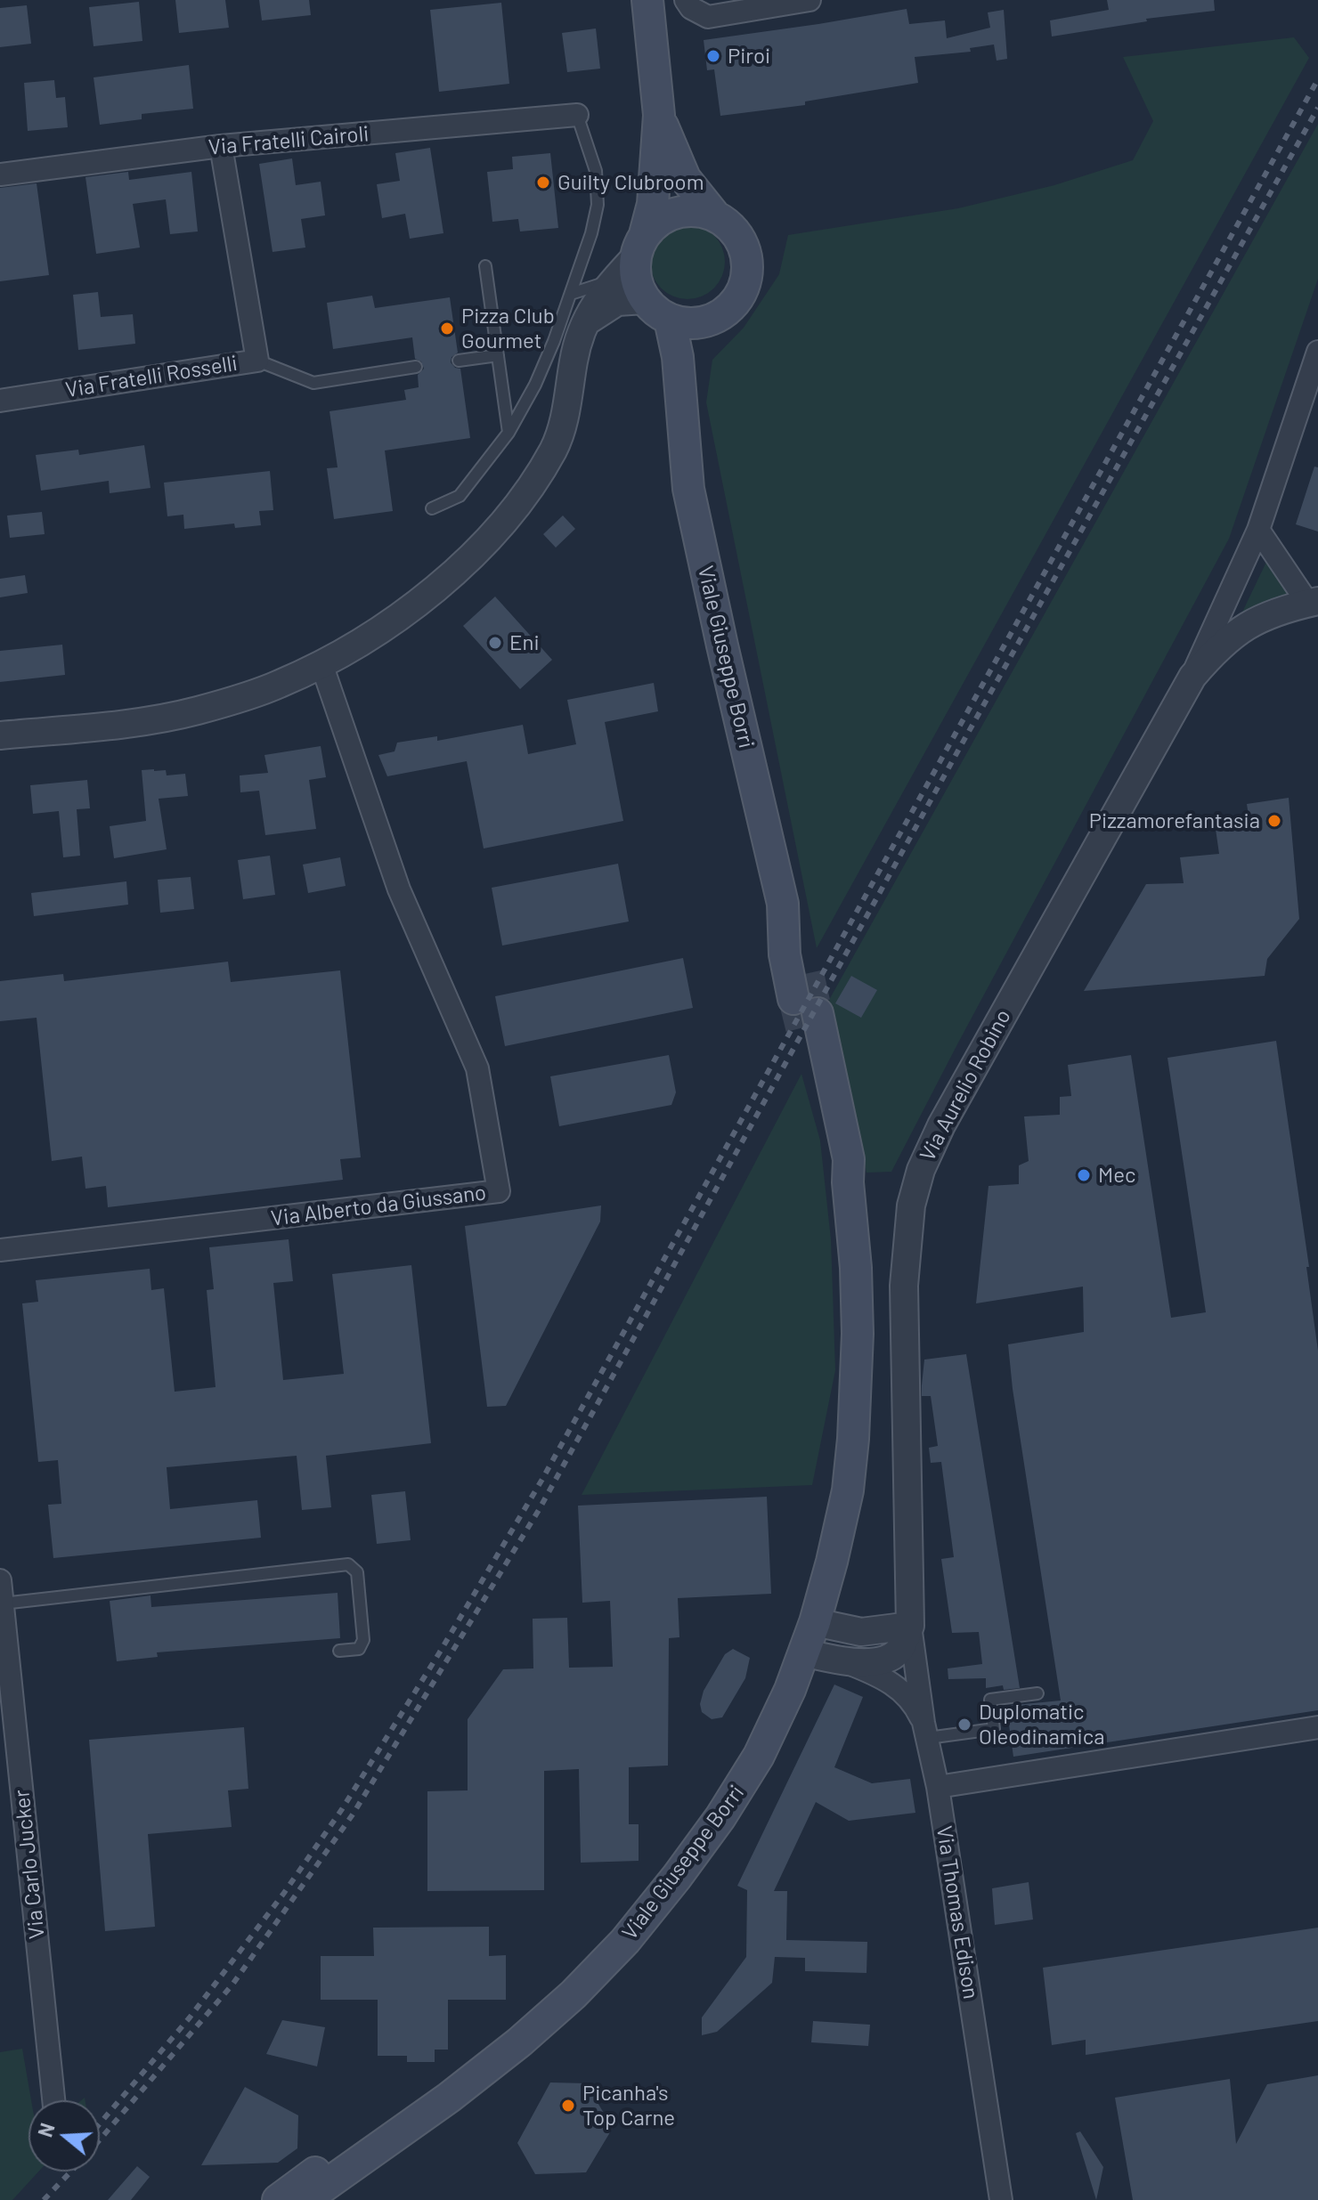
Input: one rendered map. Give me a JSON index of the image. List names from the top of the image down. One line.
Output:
{"streets":{"main road":["Viale Giuseppe Borri"],"street":["Via Fratelli Cairoli","Via Fratelli Rosselli","Via Aurelio Robino","Via Alberto da Giussano","Via Carlo Jucker","Via Thomas Edison"]},"crossings":[["Via Fratelli Cairoli","Via Fratelli Rosselli"],["Via Aurelio Robino","Via Thomas Edison"]],"places":["Piroi","Guilty Clubroom","Pizza Club Gourmet","Eni","Pizzamorefantasia","Mec","Duplomatic Oleodinamica","Picanha's Top Carne"],"north":"left"}
